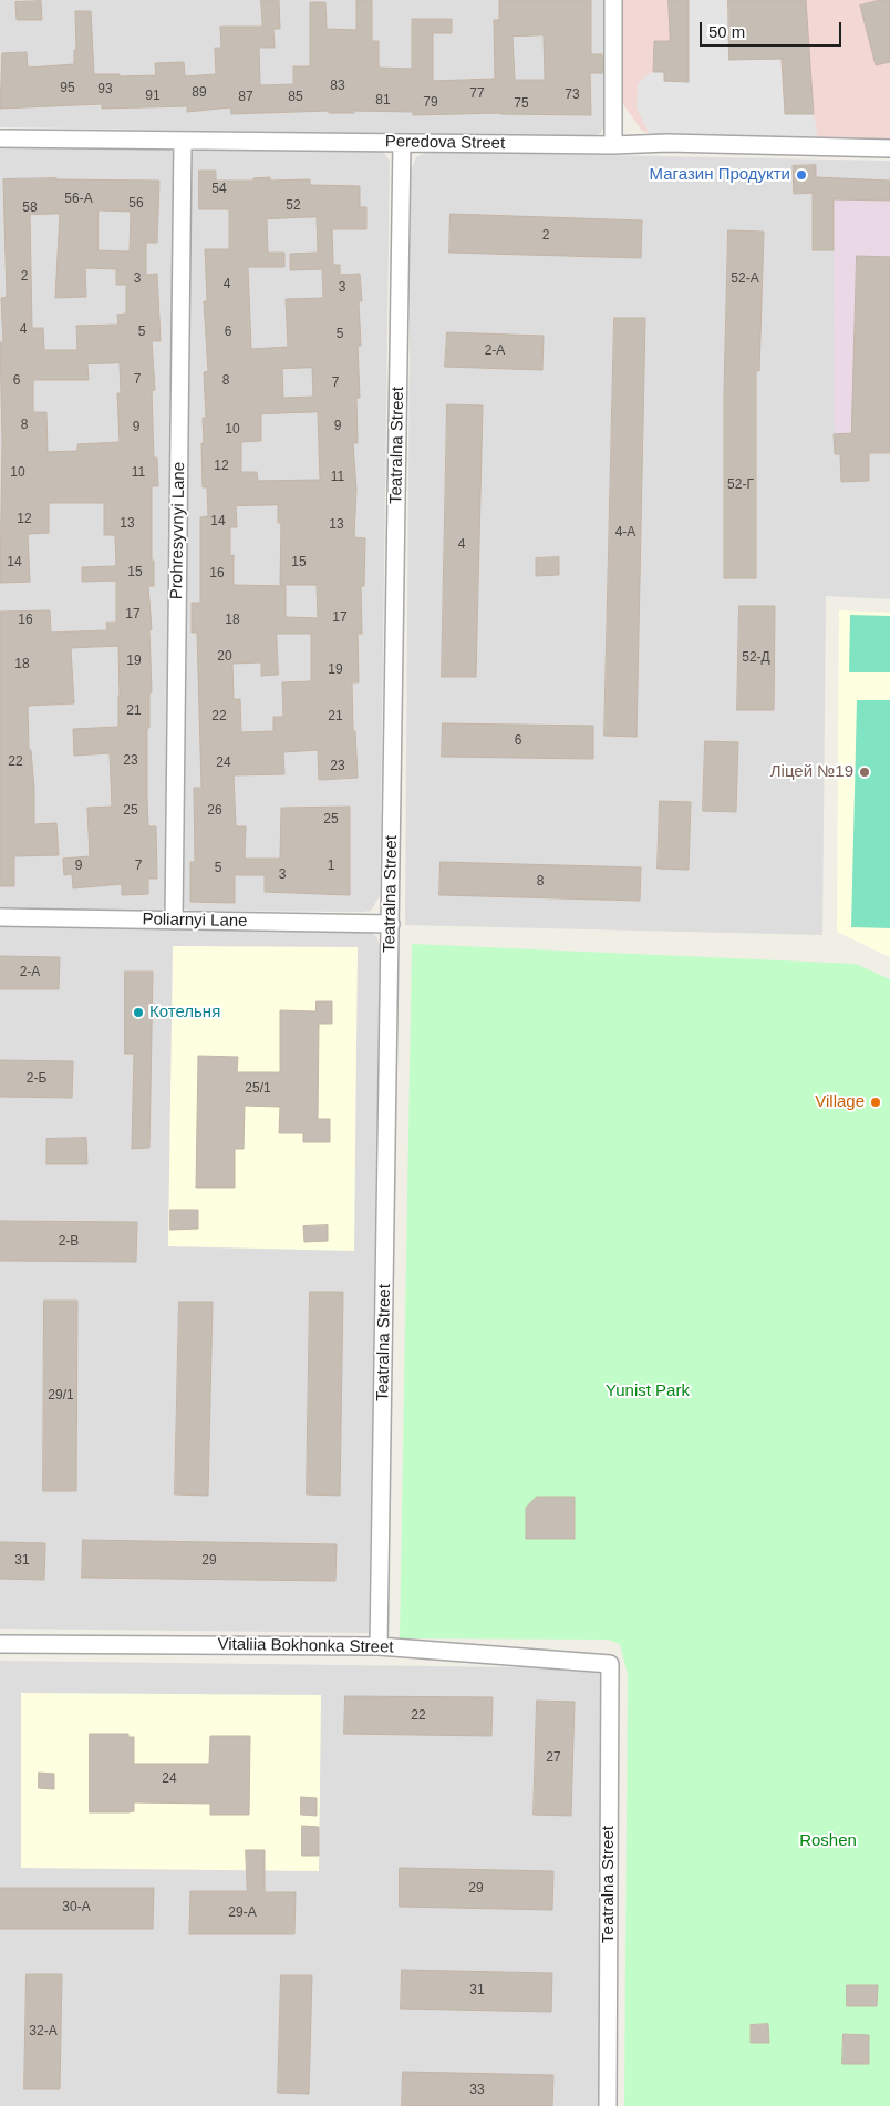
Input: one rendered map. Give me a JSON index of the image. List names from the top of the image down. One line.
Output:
{"streets":{"street":["Peredova Street","Teatralna Street","Prohresyvnyi Lane","Poliarnyi Lane","Vitaliia Bokhonka Street"]},"crossings":[["Peredova Street","Teatralna Street"],["Peredova Street","Prohresyvnyi Lane"],["Teatralna Street","Poliarnyi Lane"],["Teatralna Street","Vitaliia Bokhonka Street"],["Prohresyvnyi Lane","Poliarnyi Lane"]],"parks":["Yunist Park","Roshen"],"places":["Магазин Продукти","Ліцей №19","Котельня","Village"],"house_numbers":["83","95","93","89","77","73","91","87","85","81","79","75","54","56-А","56","52","58","2","2","3","52-А","4","3","4","5","6","5","2-А","7","6","8","7","8","9","9","10","12","10","11","11","52-Г","12","14","13","13","4-А","4","14","15","15","16","17","17","16","18","20","52-Д","19","18","19","21","22","21","6","23","22","24","23","25","26","25","9","7","1","5","3","8","2-А","2-Б","25/1","2-В","29/1","31","29","22","27","24","29","30-А","29-А","31","32-А","33"],"scale_bar":"50 m"}
